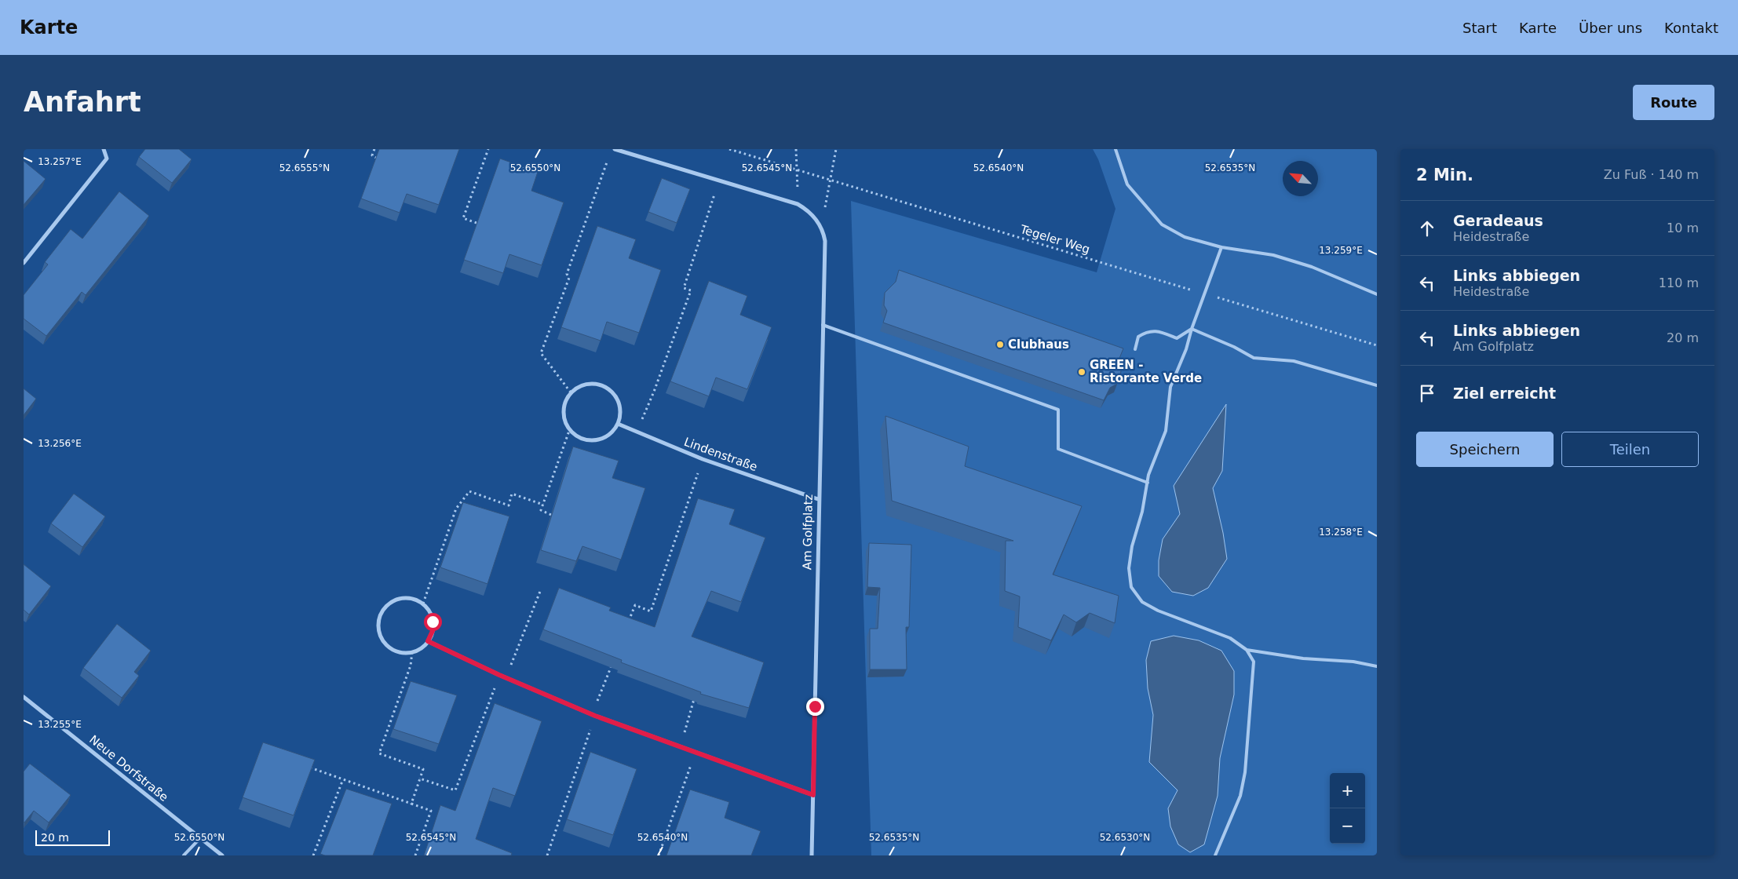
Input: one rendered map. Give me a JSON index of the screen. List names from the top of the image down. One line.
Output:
{"streets":{"street":["Lindenstraße","Am Golfplatz","Neue Dorfstraße"],"path":["Tegeler Weg"]},"crossings":[["Lindenstraße","Am Golfplatz"]],"places":["Clubhaus","GREEN - Ristorante Verde"],"scale_bar":"20 m","north":"top left","page":{"header":"Karte","nav":["Start","Karte","Über uns","Kontakt"],"buttons":["Route",["Speichern","Teilen"]],"title":"Anfahrt","heading":["2 Min.","Zu Fuß · 140 m"],"list":[["Geradeaus","Heidestraße","10 m"],["Links abbiegen","Heidestraße","110 m"],["Links abbiegen","Am Golfplatz","20 m"],"Ziel erreicht"],"map_buttons":["+","−"],"scale":"20 m"},"coordinates":["13.257°E","52.6555°N","52.6550°N","52.6545°N","52.6540°N","52.6535°N","13.259°E","13.256°E","13.258°E","13.255°E","52.6530°N"]}
